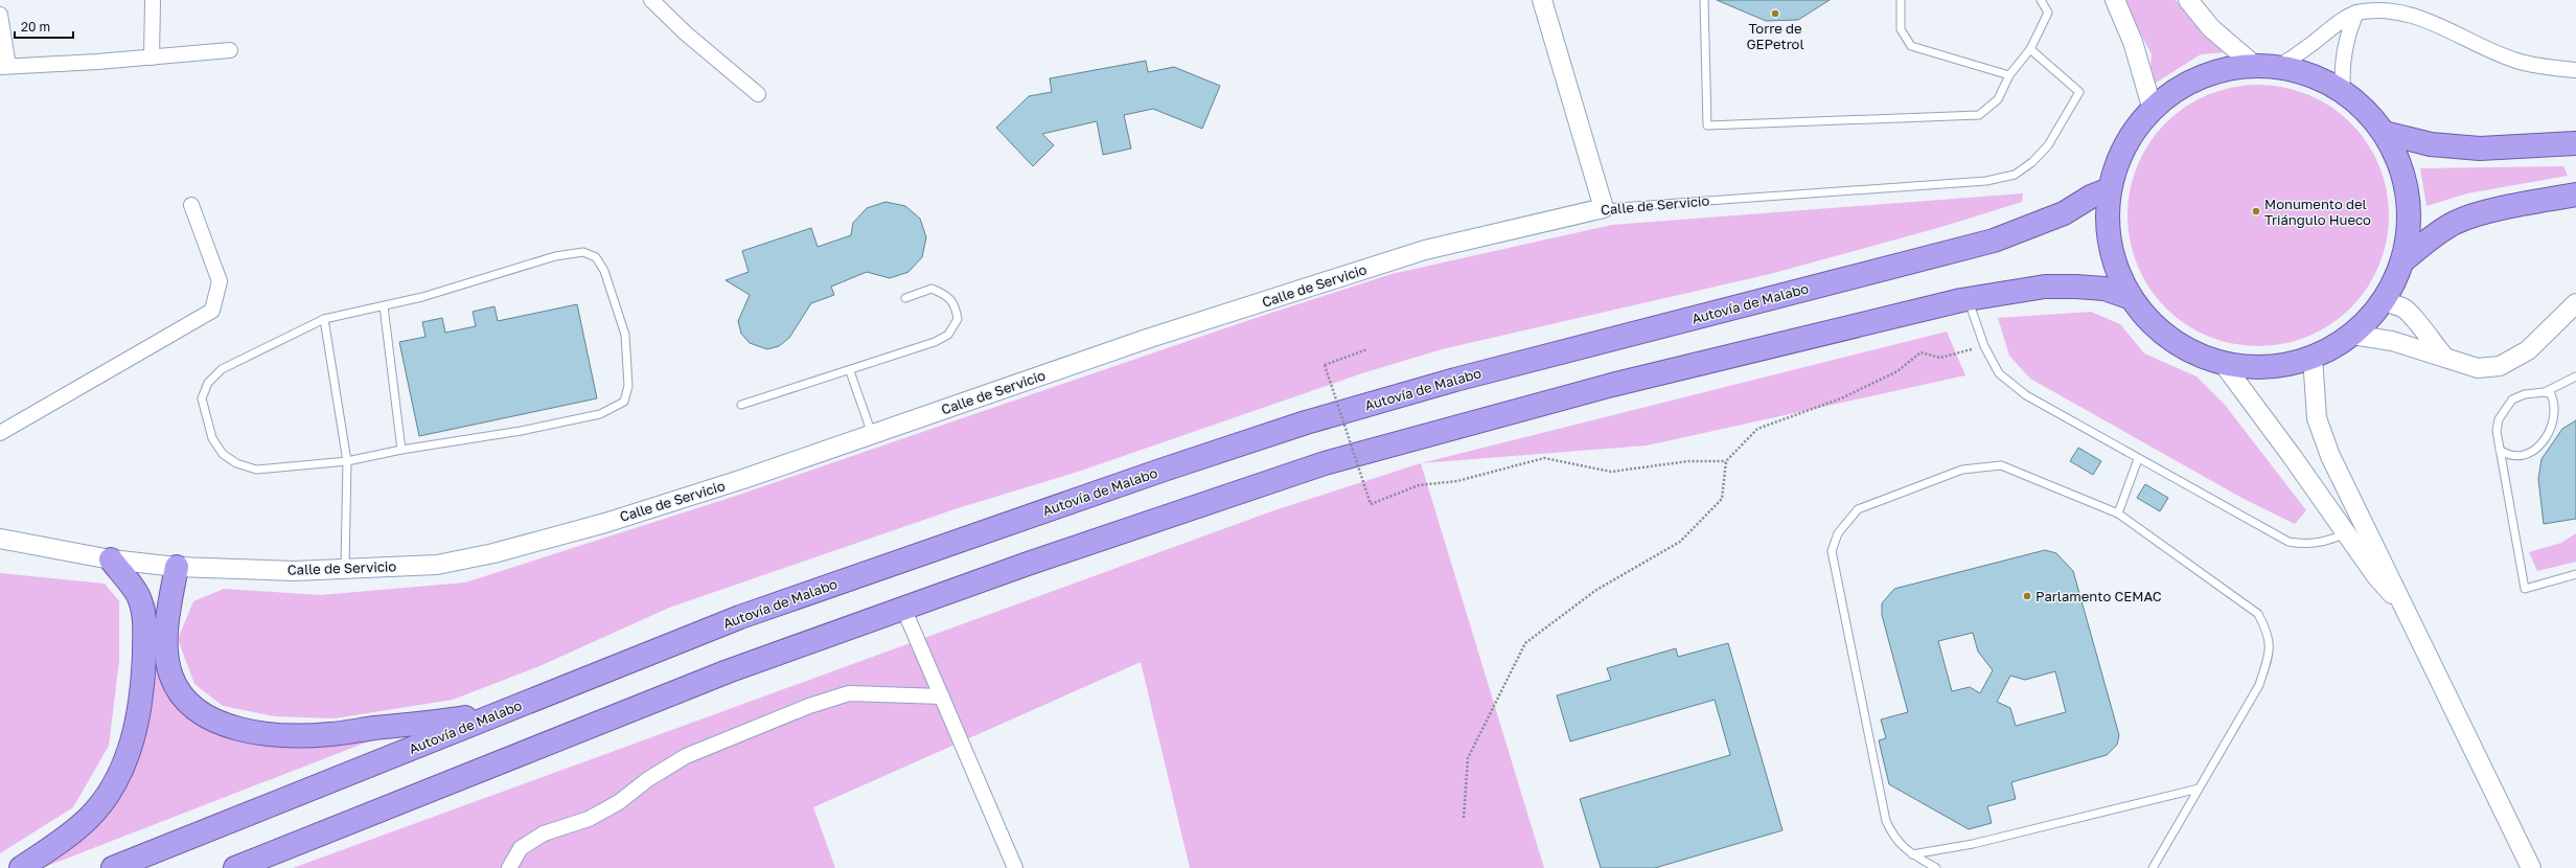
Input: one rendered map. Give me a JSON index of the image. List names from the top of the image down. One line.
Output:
{"streets":{"highway":["Autovía de Malabo"],"street":["Calle de Servicio"]},"places":["Torre de GEPetrol","Monumento del Triángulo Hueco","Parlamento CEMAC"],"scale_bar":"20 m"}
